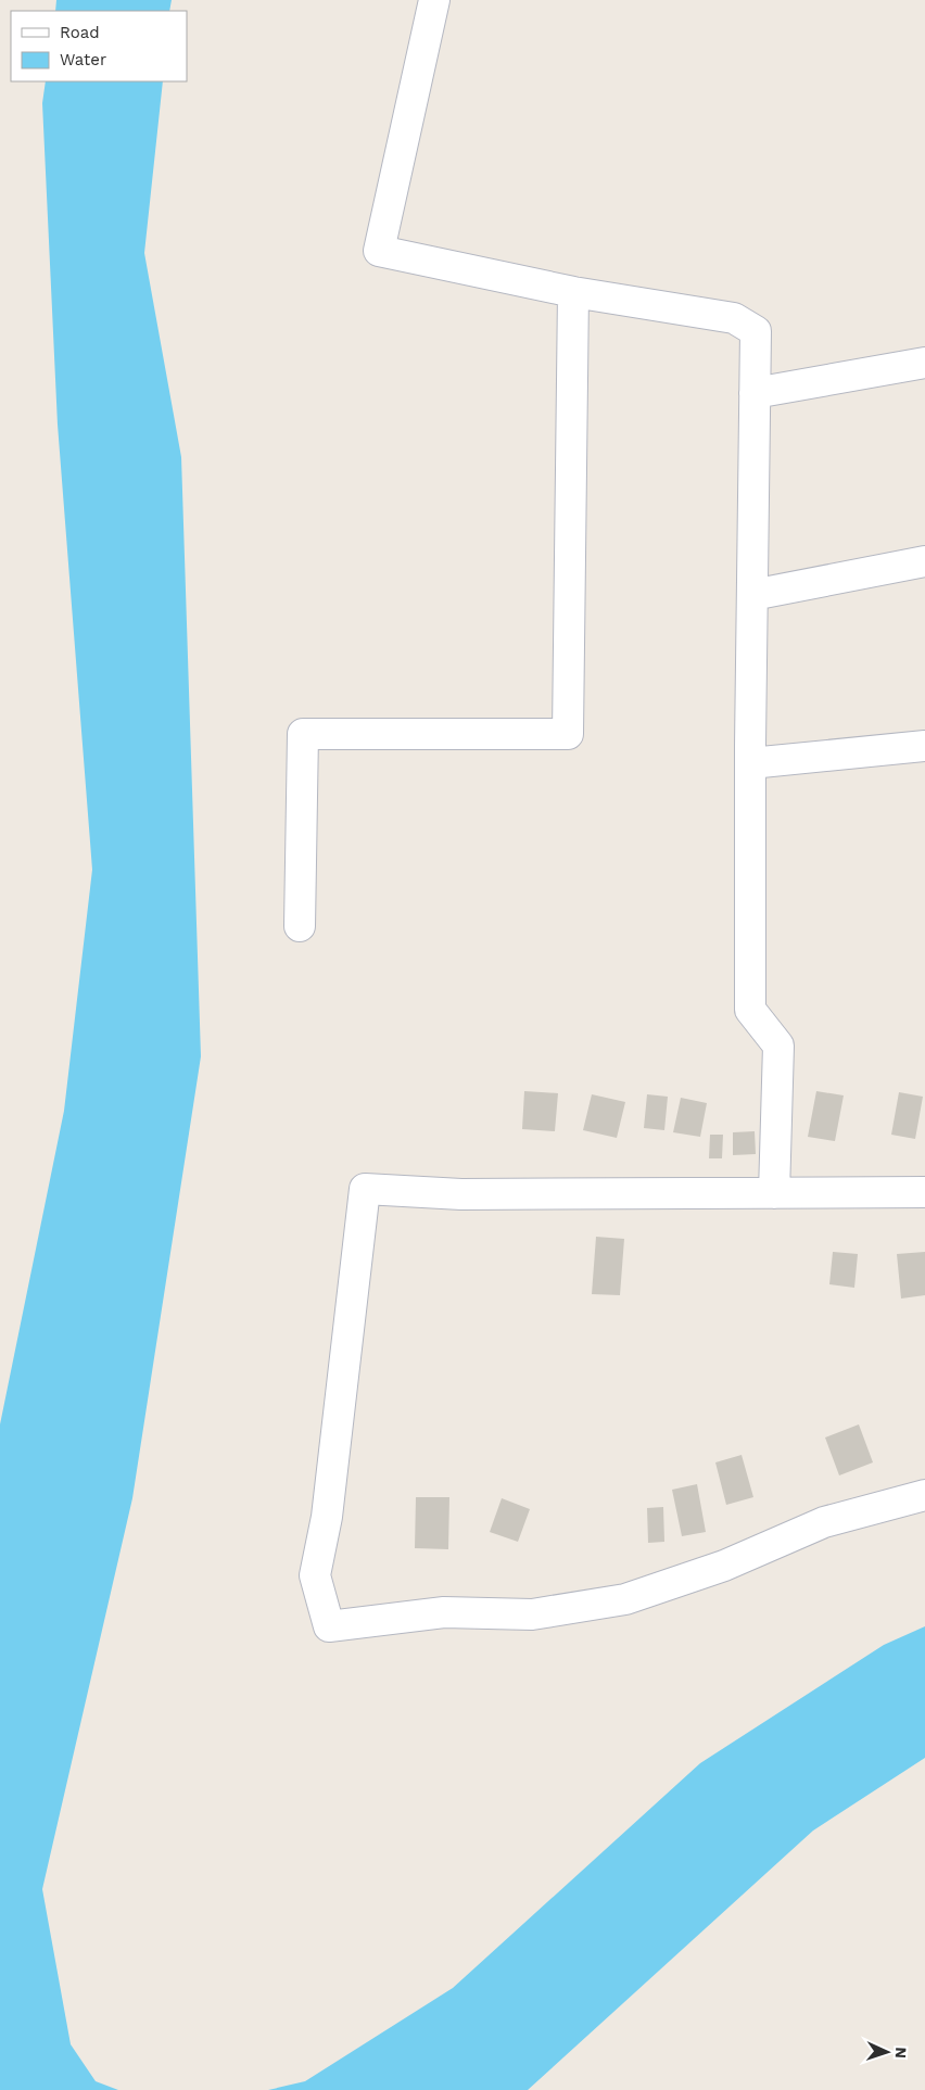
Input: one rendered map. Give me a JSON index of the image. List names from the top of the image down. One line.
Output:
{"legend":["Road","Water"],"north":"right"}
